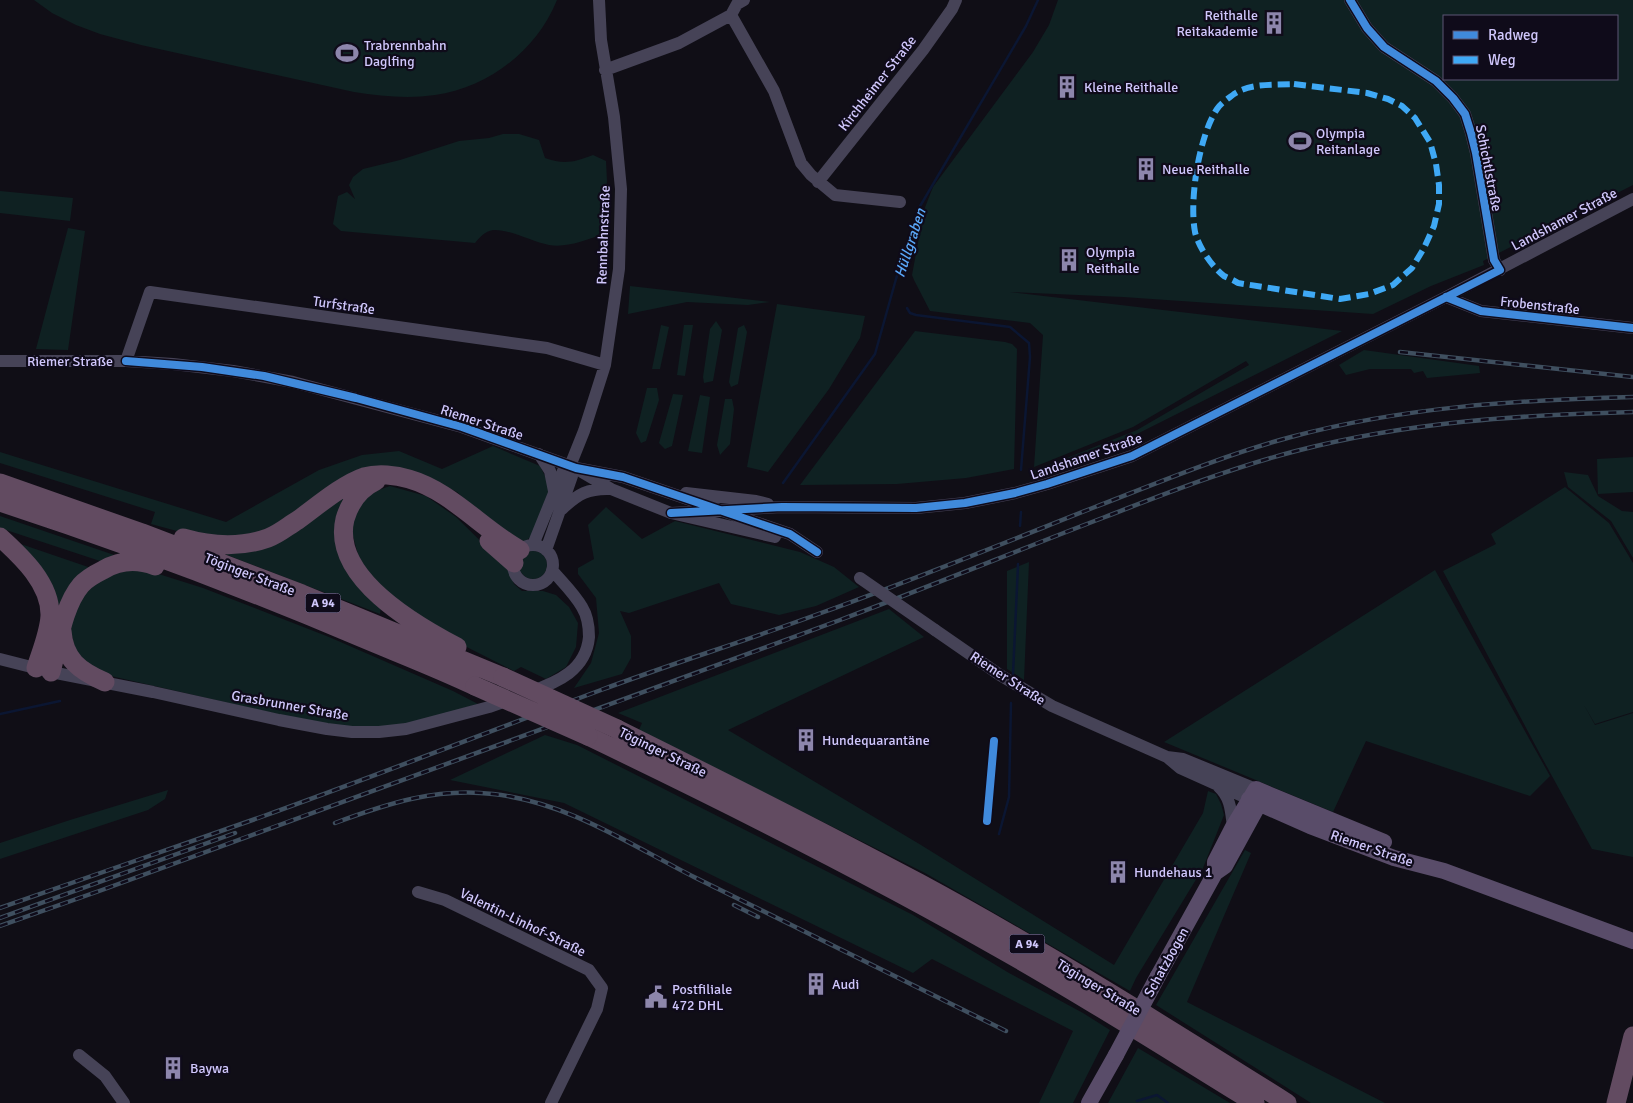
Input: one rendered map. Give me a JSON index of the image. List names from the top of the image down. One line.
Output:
{"streets":{"highway":["Töginger Straße","A 94"],"main road":["Riemer Straße","Schatzbogen"],"street":["Kirchheimer Straße","Schichtlstraße","Landshamer Straße","Rennbahnstraße","Turfstraße","Frobenstraße","Grasbrunner Straße","Valentin-Linhof-Straße"]},"crossings":[["Schichtlstraße","Landshamer Straße"],["Landshamer Straße","Frobenstraße"],["Landshamer Straße","Riemer Straße"],["Rennbahnstraße","Turfstraße"],["Rennbahnstraße","Riemer Straße"],["Rennbahnstraße","Grasbrunner Straße"],["Turfstraße","Riemer Straße"],["Riemer Straße","Schatzbogen"]],"water":["Hüllgraben"],"places":{"building":["Reithalle Reitakademie","Kleine Reithalle","Neue Reithalle","Olympia Reithalle","Hundequarantäne","Hundehaus 1","Audi","Baywa"],"sports":["Trabrennbahn Daglfing","Olympia Reitanlage"],"public building":["Postfiliale 472 DHL"]},"legend":["Radweg","Weg"]}
